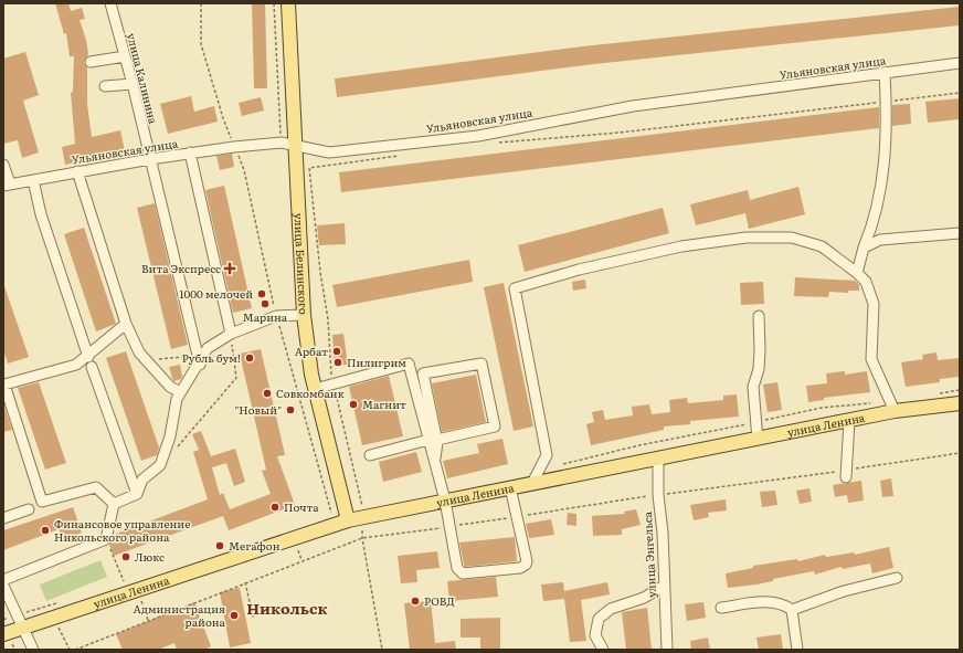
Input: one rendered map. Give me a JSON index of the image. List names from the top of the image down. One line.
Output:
{"streets":{"main road":["улица Белинского","улица Ленина"],"street":["Ульяновская улица","улица Калинина","улица Энгельса"]},"crossings":[["Ульяновская улица","улица Калинина"],["Ульяновская улица","улица Белинского"],["улица Белинского","улица Ленина"],["улица Ленина","улица Энгельса"]],"districts":["Никольск"],"places":{"health":["Вита Экспресс"],"other":["1000 мелочей","Марина","Арбат","Рубль бум!","Пилигрим","Совкомбанк","Магнит","\"Новый\"","Почта","Финансовое управление Никольского района","Мегафон","Люкс","РОВД","Администрация района"]}}
